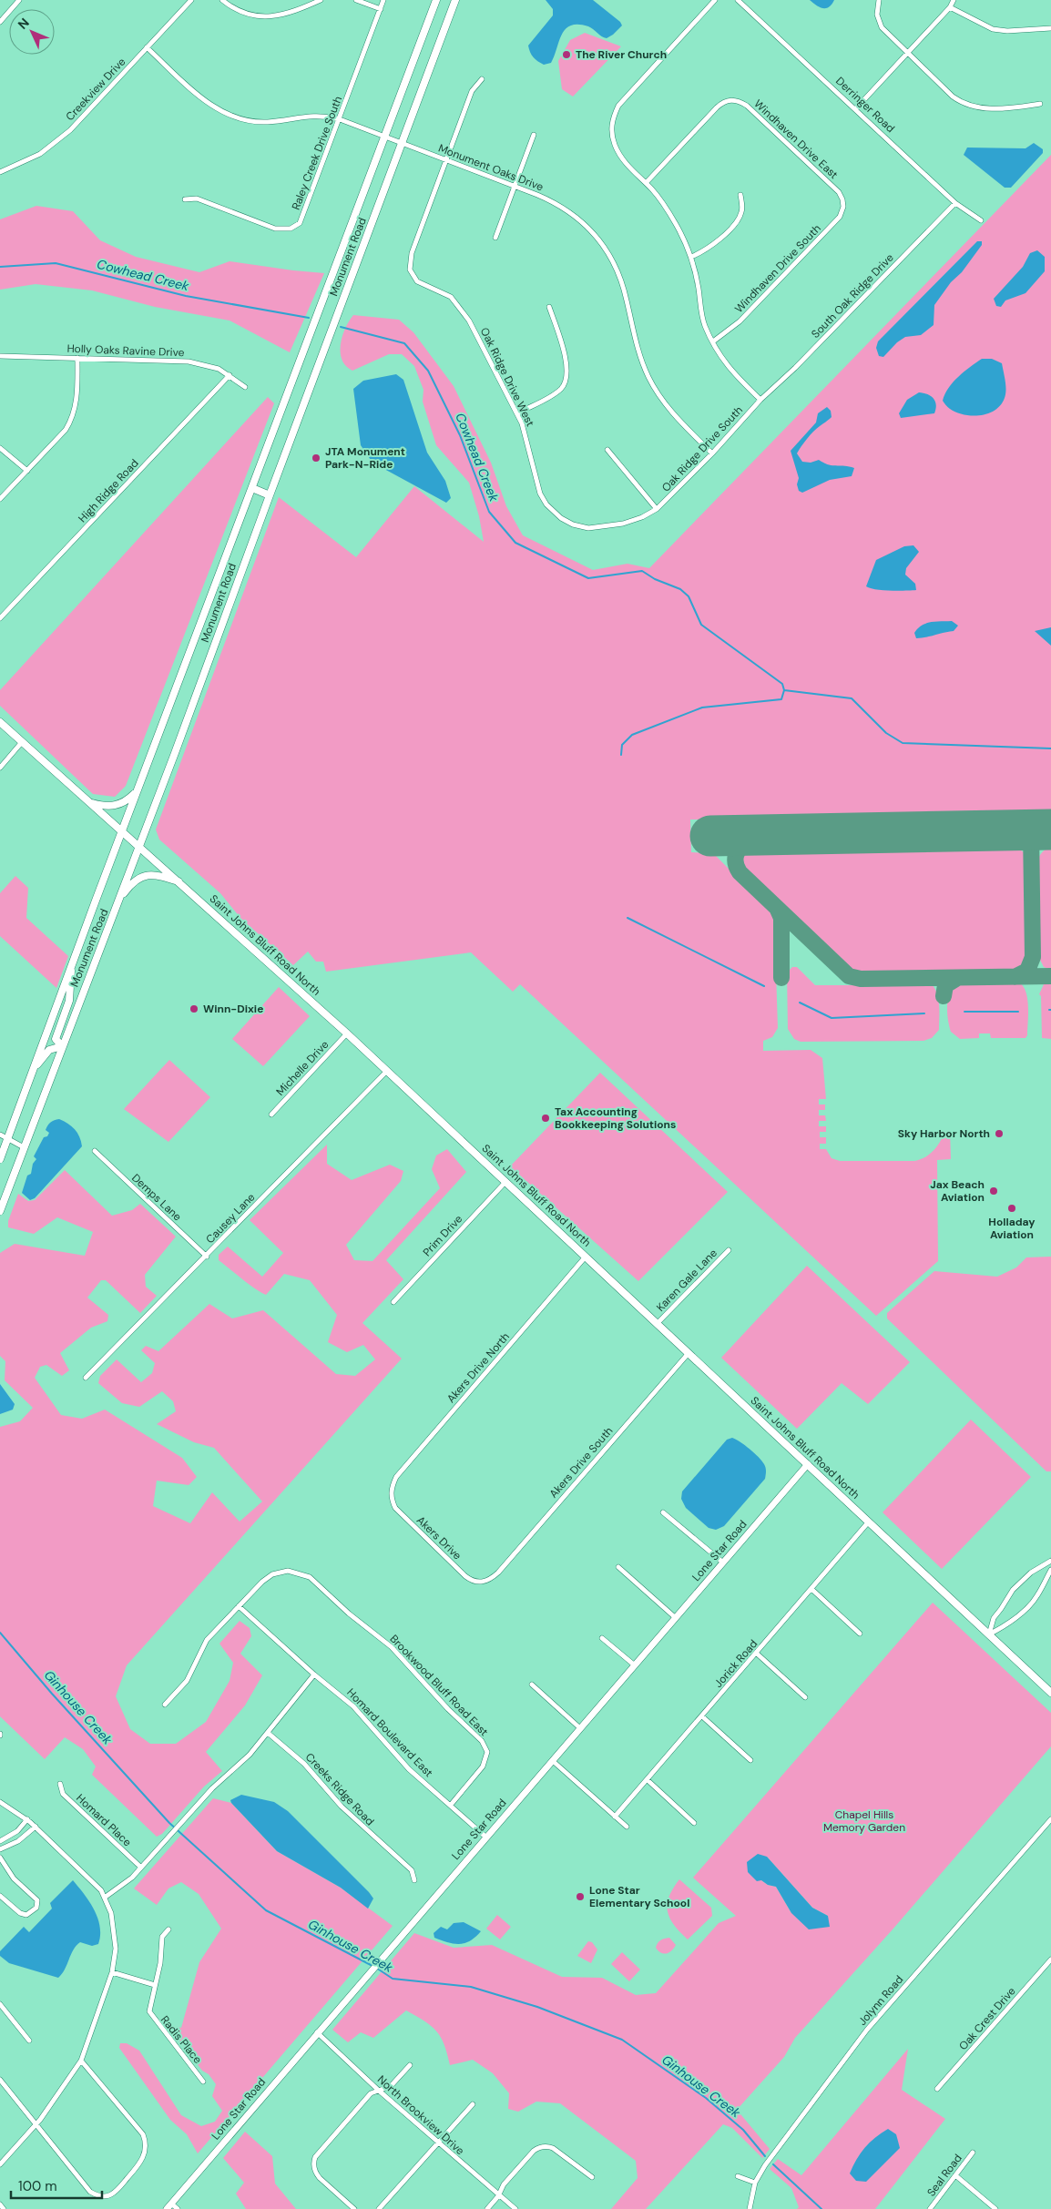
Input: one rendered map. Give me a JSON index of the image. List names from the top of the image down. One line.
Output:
{"streets":{"main road":["Monument Road","Saint Johns Bluff Road North"],"street":["Creekview Drive","Derringer Road","Windhaven Drive East","Raley Creek Drive South","Monument Oaks Drive","Windhaven Drive South","South Oak Ridge Drive","Holly Oaks Ravine Drive","Oak Ridge Drive West","Oak Ridge Drive South","High Ridge Road","Michelle Drive","Demps Lane","Causey Lane","Prim Drive","Karen Gale Lane","Akers Drive North","Akers Drive South","Akers Drive","Lone Star Road","Jorick Road","Brookwood Bluff Road East","Homard Boulevard East","Creeks Ridge Road","Homard Place","Jolynn Road","Oak Crest Drive","Radis Place","North Brookview Drive","Seal Road"]},"crossings":[["Creekview Drive","Monument Oaks Drive"],["Derringer Road","South Oak Ridge Drive"],["Windhaven Drive East","Windhaven Drive South"],["Raley Creek Drive South","Monument Oaks Drive"],["Monument Oaks Drive","Monument Road"],["Monument Oaks Drive","Oak Ridge Drive West"],["Monument Oaks Drive","Oak Ridge Drive South"],["Monument Road","Saint Johns Bluff Road North"],["South Oak Ridge Drive","Oak Ridge Drive South"],["Holly Oaks Ravine Drive","High Ridge Road"],["Oak Ridge Drive West","Oak Ridge Drive South"],["Saint Johns Bluff Road North","Michelle Drive"],["Saint Johns Bluff Road North","Causey Lane"],["Saint Johns Bluff Road North","Prim Drive"],["Saint Johns Bluff Road North","Karen Gale Lane"],["Saint Johns Bluff Road North","Akers Drive North"],["Saint Johns Bluff Road North","Akers Drive South"],["Saint Johns Bluff Road North","Lone Star Road"],["Saint Johns Bluff Road North","Jorick Road"],["Demps Lane","Causey Lane"],["Akers Drive North","Akers Drive"],["Akers Drive South","Akers Drive"],["Lone Star Road","Homard Boulevard East"],["Lone Star Road","North Brookview Drive"],["Brookwood Bluff Road East","Homard Boulevard East"]],"water":["Cowhead Creek","Ginhouse Creek"],"parks":["Chapel Hills Memory Garden"],"places":["The River Church","JTA Monument Park-N-Ride","Winn-Dixie","Tax Accounting Bookkeeping Solutions","Sky Harbor North","Jax Beach Aviation","Holladay Aviation","Lone Star Elementary School"],"scale_bar":"100 m","north":"top left"}
